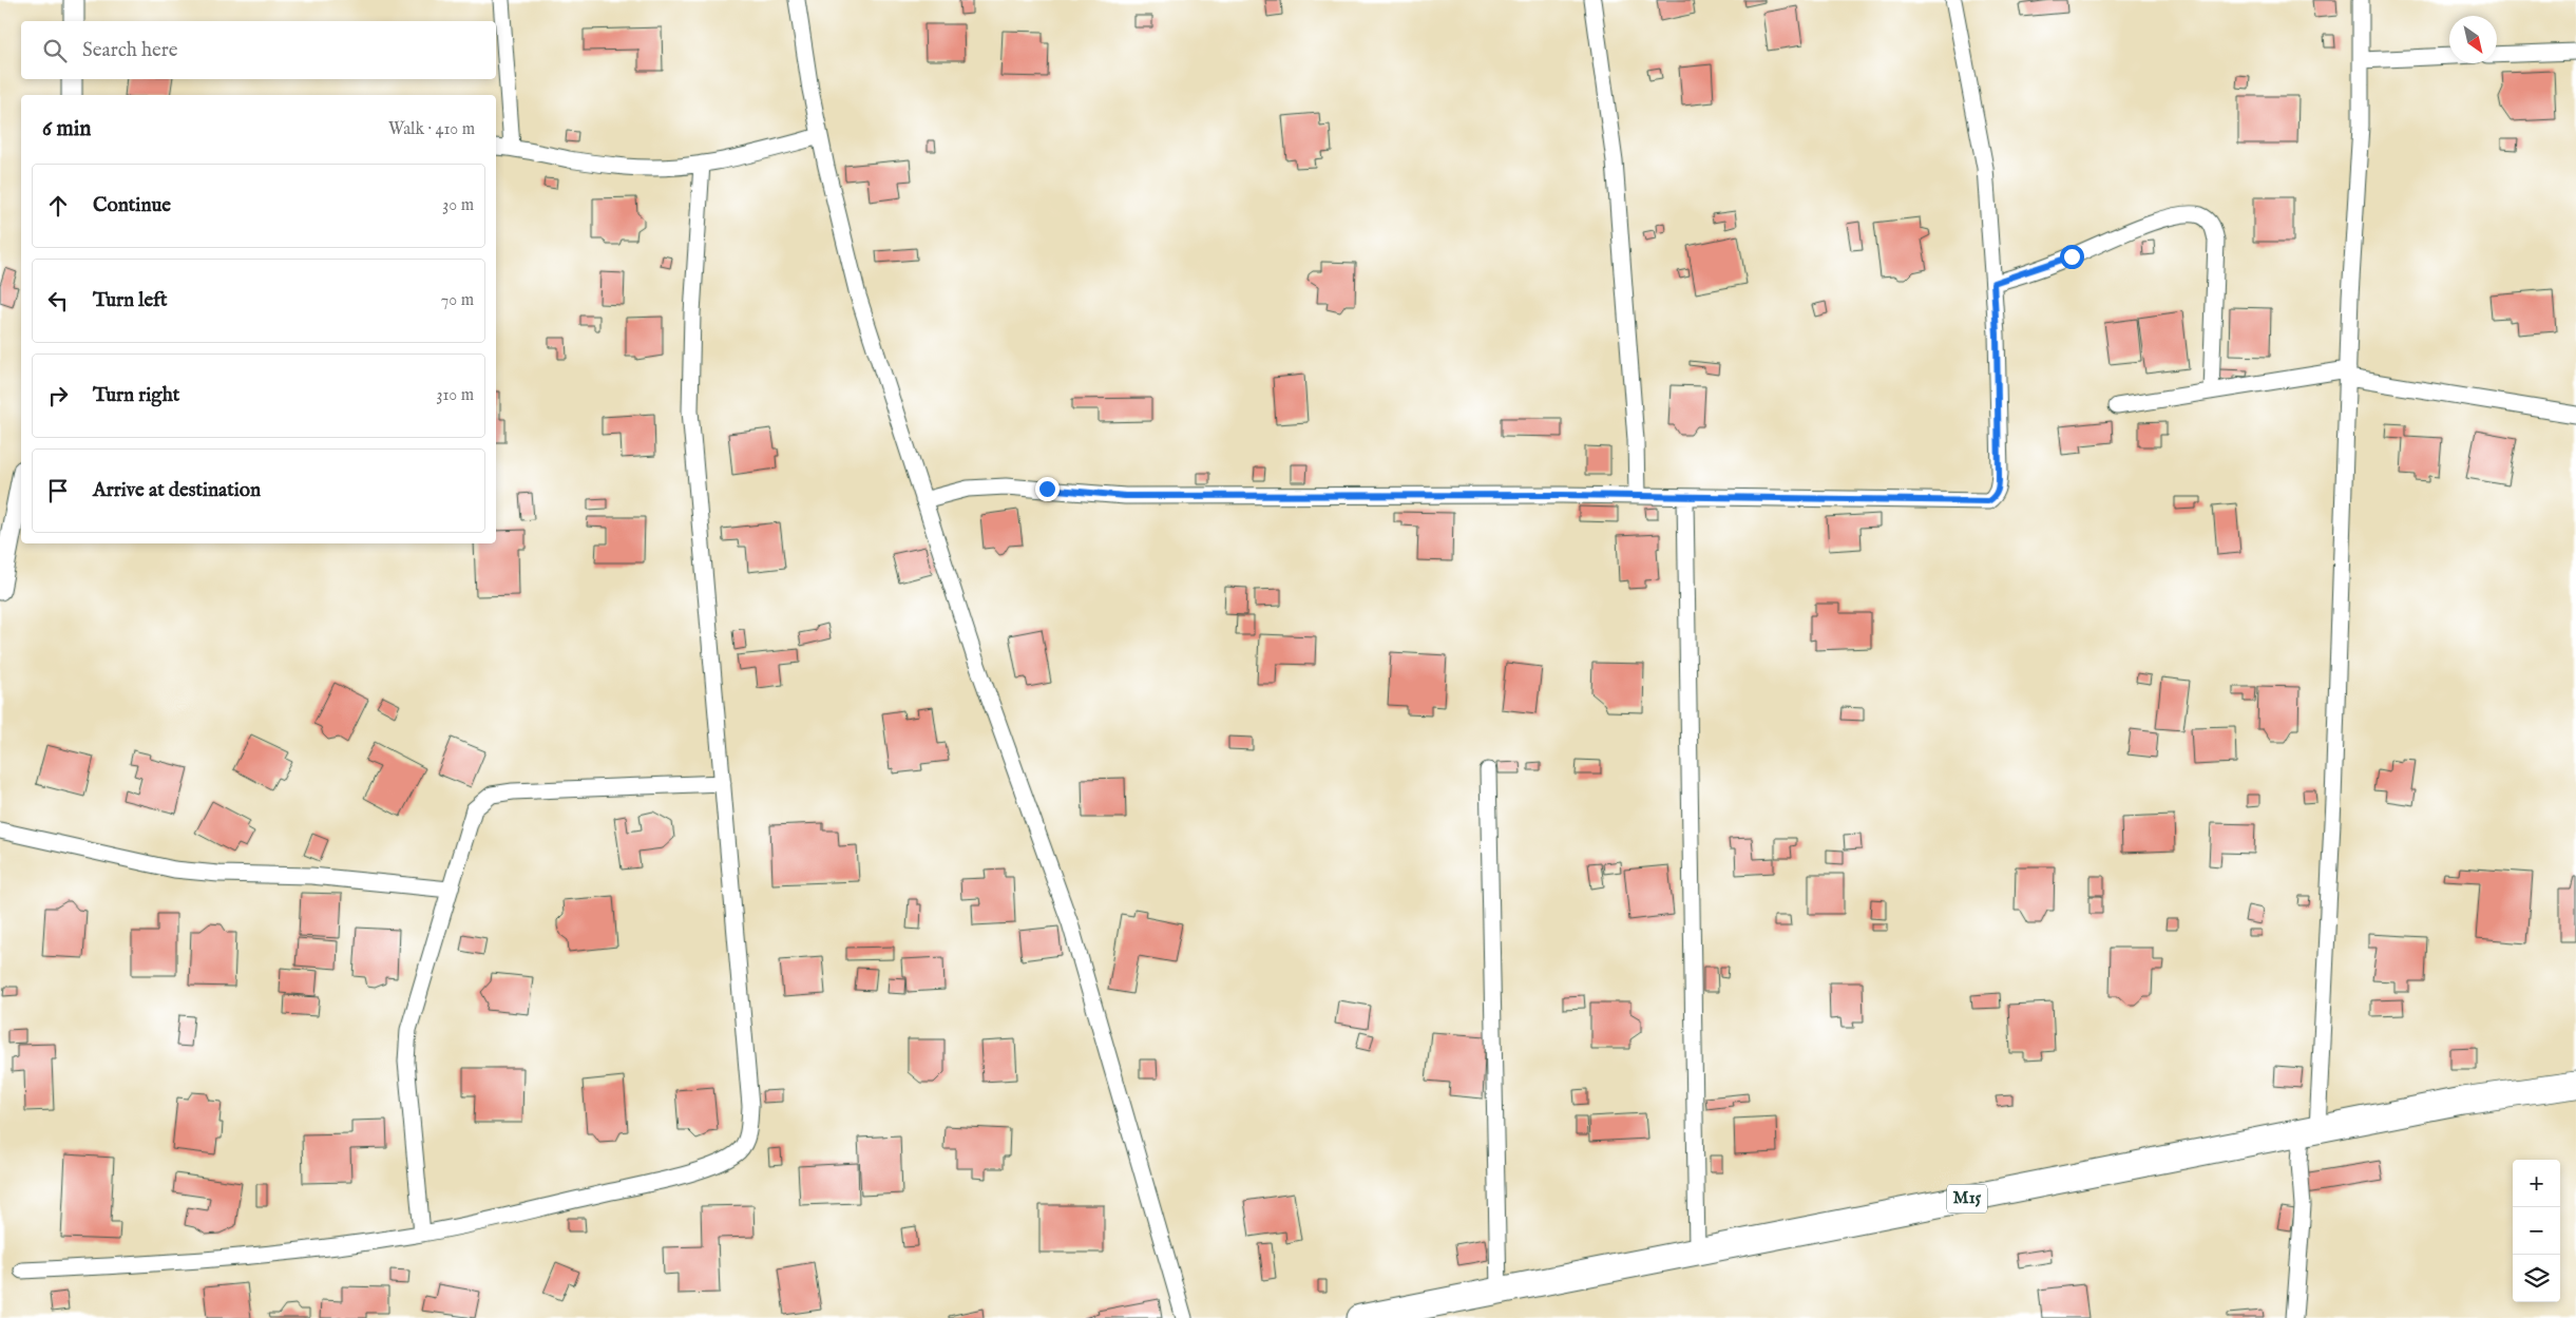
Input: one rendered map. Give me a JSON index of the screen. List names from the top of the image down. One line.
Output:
{"streets":{"highway":["M15"]},"north":"bottom right","page":{"search":"Search here","heading":["6 min","Walk · 410 m"],"list":[["Continue","30 m"],["Turn left","70 m"],["Turn right","310 m"],"Arrive at destination"],"map_buttons":["+","−"]}}
